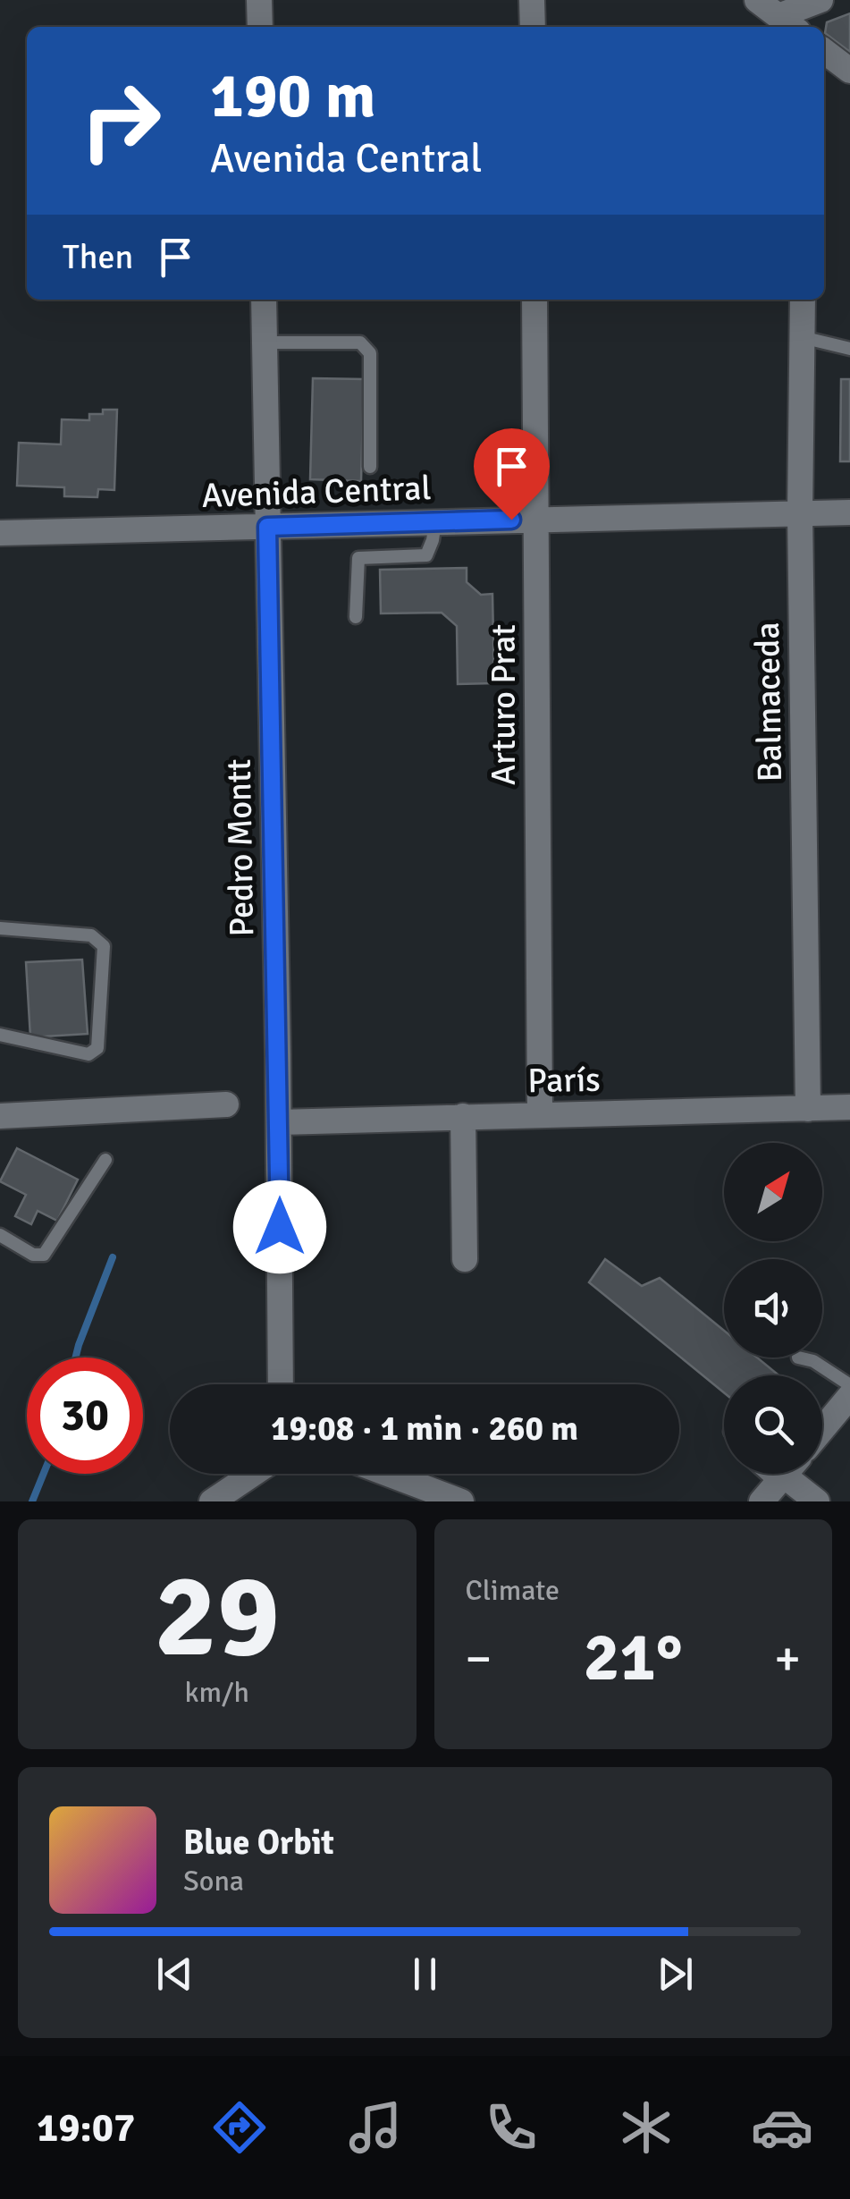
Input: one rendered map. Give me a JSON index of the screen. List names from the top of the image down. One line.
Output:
{"streets":{"street":["Avenida Central","Balmaceda","Arturo Prat","Pedro Montt","París"]},"crossings":[["Avenida Central","Balmaceda"],["Avenida Central","Arturo Prat"],["Avenida Central","Pedro Montt"],["Balmaceda","París"],["Arturo Prat","París"],["Pedro Montt","París"]],"north":"top right","page":{"turn":["190 m","Avenida Central"],"then":"Then","limit":"30","trip":"19:08 · 1 min · 260 m","tile":[["29","km/h"],"Climate"],"heat":["−","21°","+"],"song":["Blue Orbit","Sona"],"tabs":"19:07"}}
